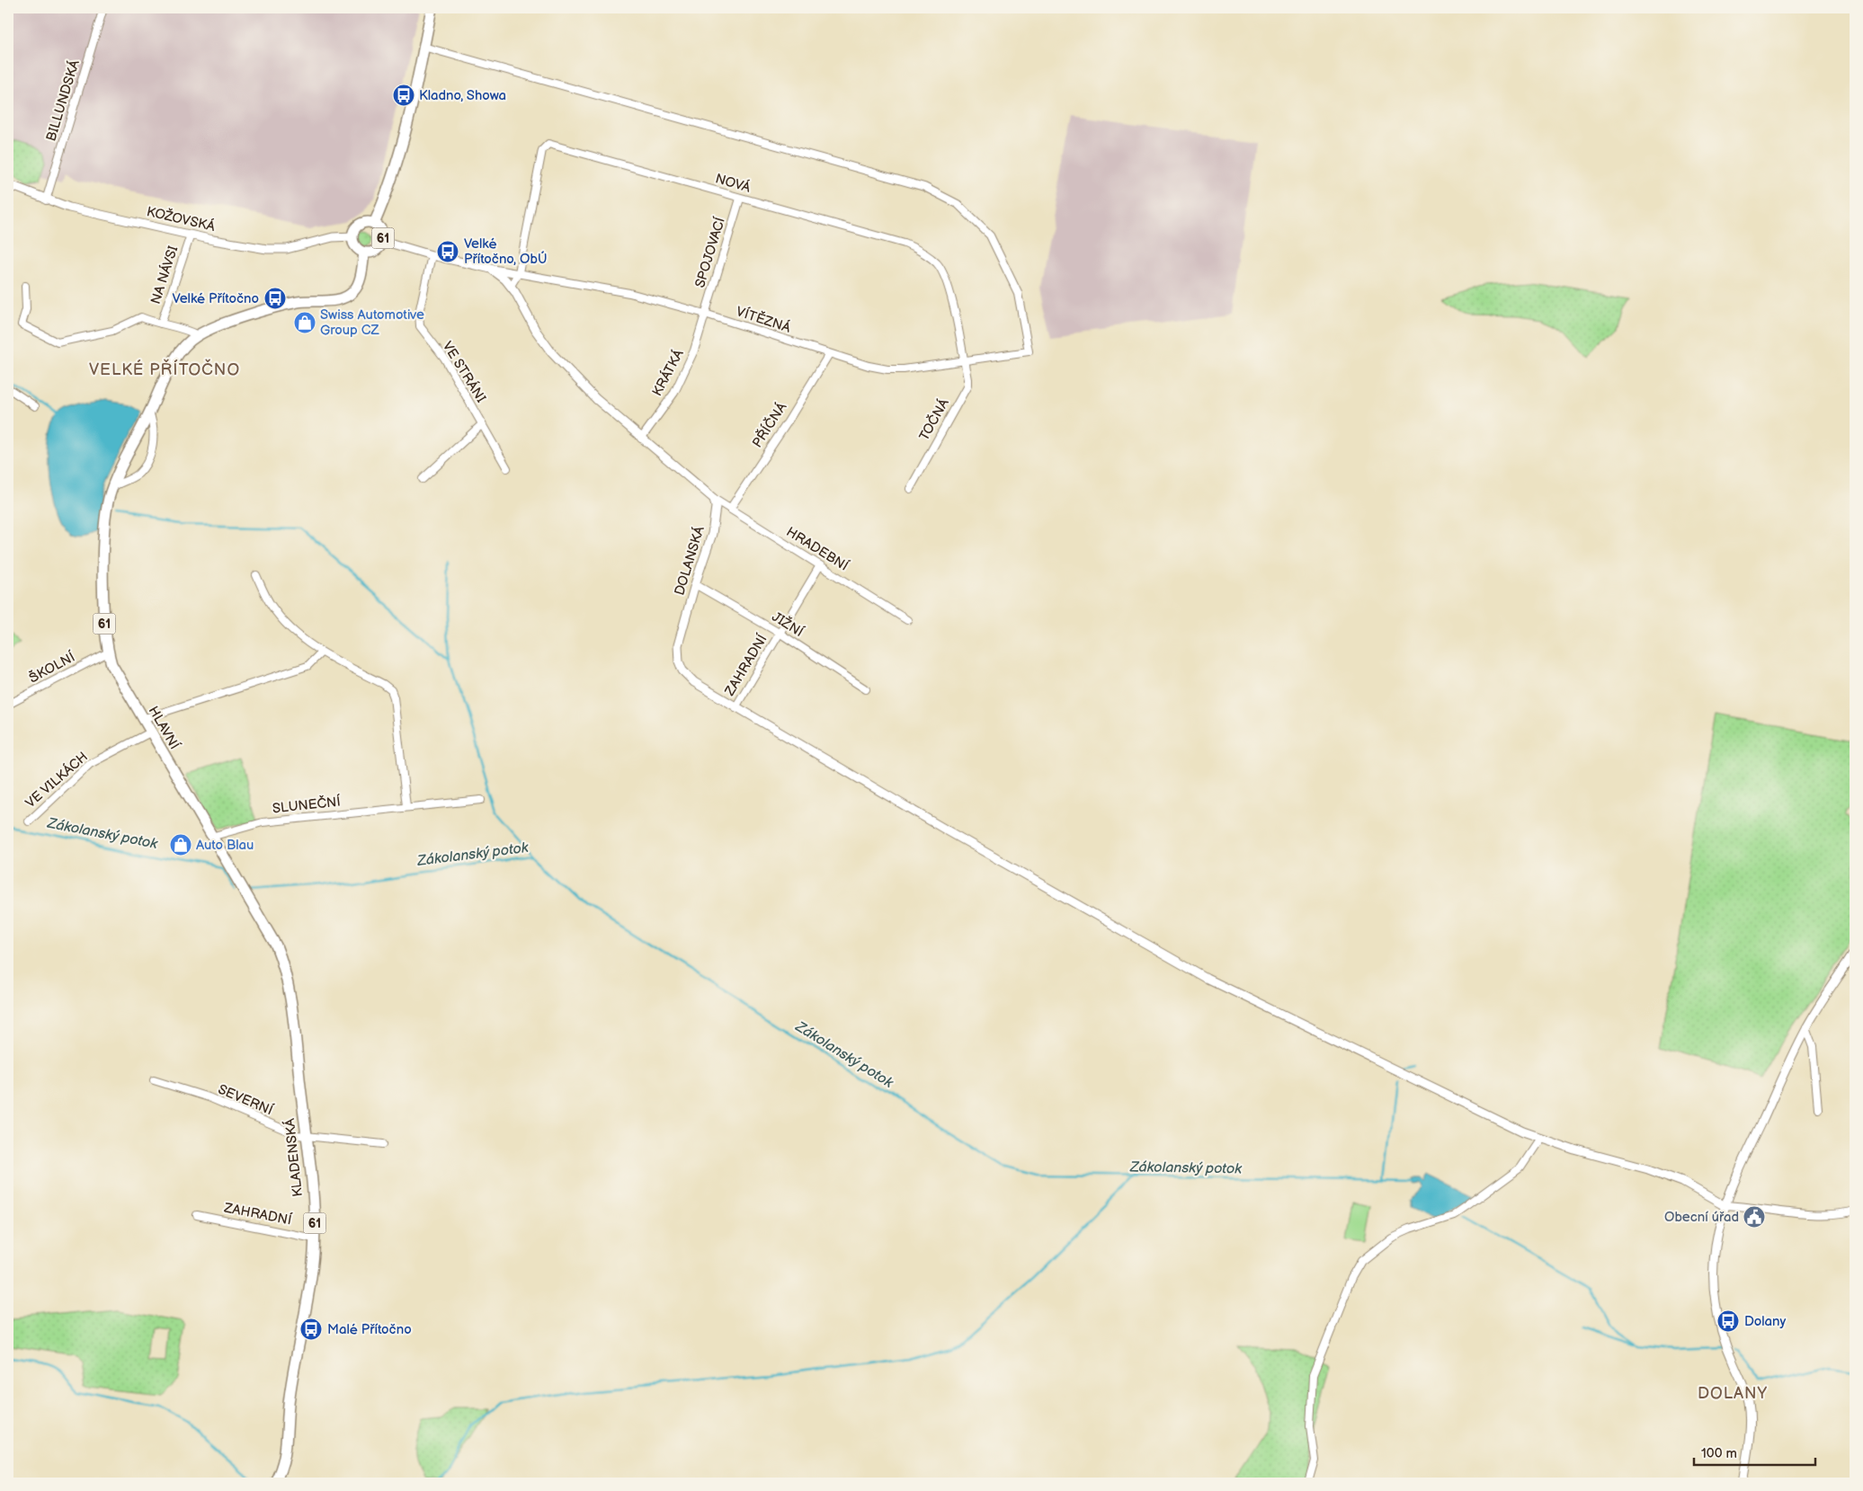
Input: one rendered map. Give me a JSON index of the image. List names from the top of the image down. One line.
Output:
{"streets":{"main road":["61","HLAVNÍ","KLADENSKÁ"],"street":["BILLUNDSKÁ","NOVÁ","KOŽOVSKÁ","SPOJOVACÍ","NA NÁVSI","VÍTĚZNÁ","VE STRÁNI","KRÁTKÁ","TOČNÁ","PŘÍČNÁ","HRADEBNÍ","DOLANSKÁ","JIŽNÍ","ZAHRADNÍ","ŠKOLNÍ","VE VILKÁCH","SLUNEČNÍ","SEVERNÍ"]},"crossings":[["BILLUNDSKÁ","KOŽOVSKÁ"],["NOVÁ","SPOJOVACÍ"],["NOVÁ","VÍTĚZNÁ"],["NOVÁ","TOČNÁ"],["KOŽOVSKÁ","61"],["KOŽOVSKÁ","NA NÁVSI"],["KOŽOVSKÁ","HLAVNÍ"],["61","VÍTĚZNÁ"],["61","HLAVNÍ"],["SPOJOVACÍ","VÍTĚZNÁ"],["SPOJOVACÍ","KRÁTKÁ"],["VÍTĚZNÁ","KRÁTKÁ"],["VÍTĚZNÁ","TOČNÁ"],["VÍTĚZNÁ","PŘÍČNÁ"],["PŘÍČNÁ","HRADEBNÍ"],["HRADEBNÍ","DOLANSKÁ"],["HRADEBNÍ","ZAHRADNÍ"],["DOLANSKÁ","JIŽNÍ"],["DOLANSKÁ","ZAHRADNÍ"],["JIŽNÍ","ZAHRADNÍ"],["ZAHRADNÍ","KLADENSKÁ"],["ŠKOLNÍ","HLAVNÍ"],["HLAVNÍ","VE VILKÁCH"],["HLAVNÍ","SLUNEČNÍ"],["HLAVNÍ","KLADENSKÁ"],["SEVERNÍ","KLADENSKÁ"]],"districts":["VELKÉ PŘÍTOČNO","DOLANY"],"water":["Zákolanský potok"],"places":{"bus stop":["Kladno, Showa","Velké Přítočno, ObÚ","Velké Přítočno","Dolany","Malé Přítočno"],"shop":["Swiss Automotive Group CZ","Auto Blau"],"public building":["Obecní úřad"]},"scale_bar":"100 m"}
